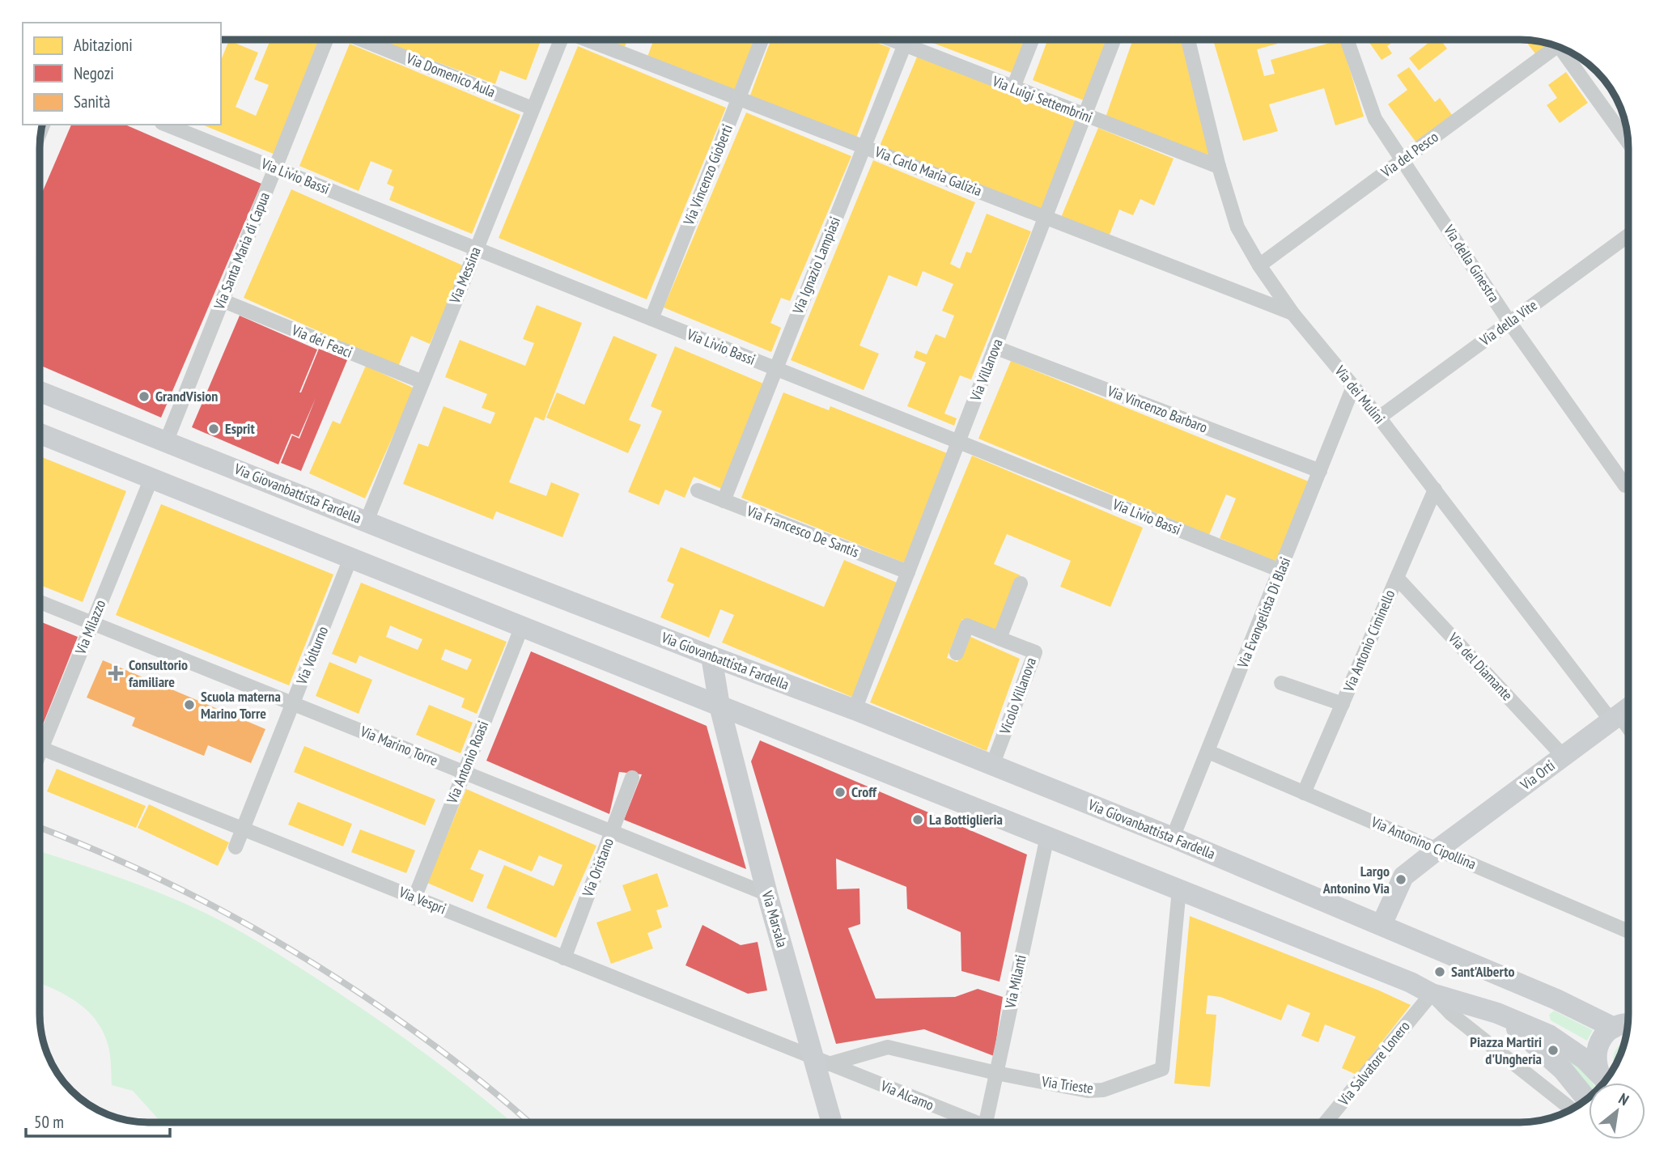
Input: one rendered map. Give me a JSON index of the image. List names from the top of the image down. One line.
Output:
{"streets":{"main road":["Via Giovanbattista Fardella","Via Orti","Via Marsala"],"street":["Via Domenico Aula","Via Luigi Settembrini","Via del Pesco","Via Carlo Maria Galizia","Via Vincenzo Gioberti","Via Livio Bassi","Via Santa Maria di Capua","Via della Ginestra","Via Ignazio Lampiasi","Via Messina","Via della Vite","Via dei Feaci","Via Villanova","Via dei Mulini","Via Vincenzo Barbaro","Via Francesco De Santis","Via Evangelista Di Blasi","Via Milazzo","Via Antonio Ciminello","Via Volturno","Via del Diamante","Vicolo Villanova","Via Marino Torre","Via Antonio Roasi","Via Antonino Cipollina","Via Oristano","Via Vespri","Via Milanti","Via Salvatore Lonero","Via Trieste","Via Alcamo"]},"crossings":[["Via Domenico Aula","Via Messina"],["Via Luigi Settembrini","Via Ignazio Lampiasi"],["Via Luigi Settembrini","Via Villanova"],["Via Luigi Settembrini","Via dei Mulini"],["Via del Pesco","Via Carlo Maria Galizia"],["Via del Pesco","Via della Ginestra"],["Via del Pesco","Via dei Mulini"],["Via Carlo Maria Galizia","Via Vincenzo Gioberti"],["Via Carlo Maria Galizia","Via Ignazio Lampiasi"],["Via Carlo Maria Galizia","Via Villanova"],["Via Carlo Maria Galizia","Via dei Mulini"],["Via Vincenzo Gioberti","Via Livio Bassi"],["Via Livio Bassi","Via Santa Maria di Capua"],["Via Livio Bassi","Via Ignazio Lampiasi"],["Via Livio Bassi","Via Messina"],["Via Livio Bassi","Via Villanova"],["Via Livio Bassi","Via Evangelista Di Blasi"],["Via Santa Maria di Capua","Via dei Feaci"],["Via Santa Maria di Capua","Via Giovanbattista Fardella"],["Via della Ginestra","Via della Vite"],["Via Ignazio Lampiasi","Via Francesco De Santis"],["Via Messina","Via dei Feaci"],["Via Messina","Via Giovanbattista Fardella"],["Via della Vite","Via dei Mulini"],["Via Villanova","Via Vincenzo Barbaro"],["Via Villanova","Via Giovanbattista Fardella"],["Via Villanova","Via Francesco De Santis"],["Via dei Mulini","Via Evangelista Di Blasi"],["Via dei Mulini","Via Antonio Ciminello"],["Via dei Mulini","Via Orti"],["Via Vincenzo Barbaro","Via Evangelista Di Blasi"],["Via Giovanbattista Fardella","Via Evangelista Di Blasi"],["Via Giovanbattista Fardella","Vicolo Villanova"],["Via Giovanbattista Fardella","Via Orti"],["Via Giovanbattista Fardella","Via Marsala"],["Via Evangelista Di Blasi","Via Antonino Cipollina"],["Via Milazzo","Via Marino Torre"],["Via Antonio Ciminello","Via del Diamante"],["Via Antonio Ciminello","Via Antonino Cipollina"],["Via Volturno","Via Marino Torre"],["Via Volturno","Via Vespri"],["Via del Diamante","Via Orti"],["Via Marino Torre","Via Antonio Roasi"],["Via Marino Torre","Via Oristano"],["Via Marino Torre","Via Marsala"],["Via Antonio Roasi","Via Vespri"],["Via Orti","Via Antonino Cipollina"],["Via Oristano","Via Vespri"],["Via Vespri","Via Marsala"],["Via Vespri","Via Trieste"],["Via Vespri","Via Alcamo"],["Via Marsala","Via Trieste"],["Via Marsala","Via Alcamo"],["Via Milanti","Via Trieste"],["Via Trieste","Via Alcamo"]],"places":{"other":["GrandVision","Esprit","Scuola materna Marino Torre","Croff","La Bottiglieria","Largo Antonino Via","Sant'Alberto","Piazza Martiri d'Ungheria"],"health":["Consultorio familiare"]},"legend":["Abitazioni","Negozi","Sanità"],"scale_bar":"50 m","north":"top right"}
